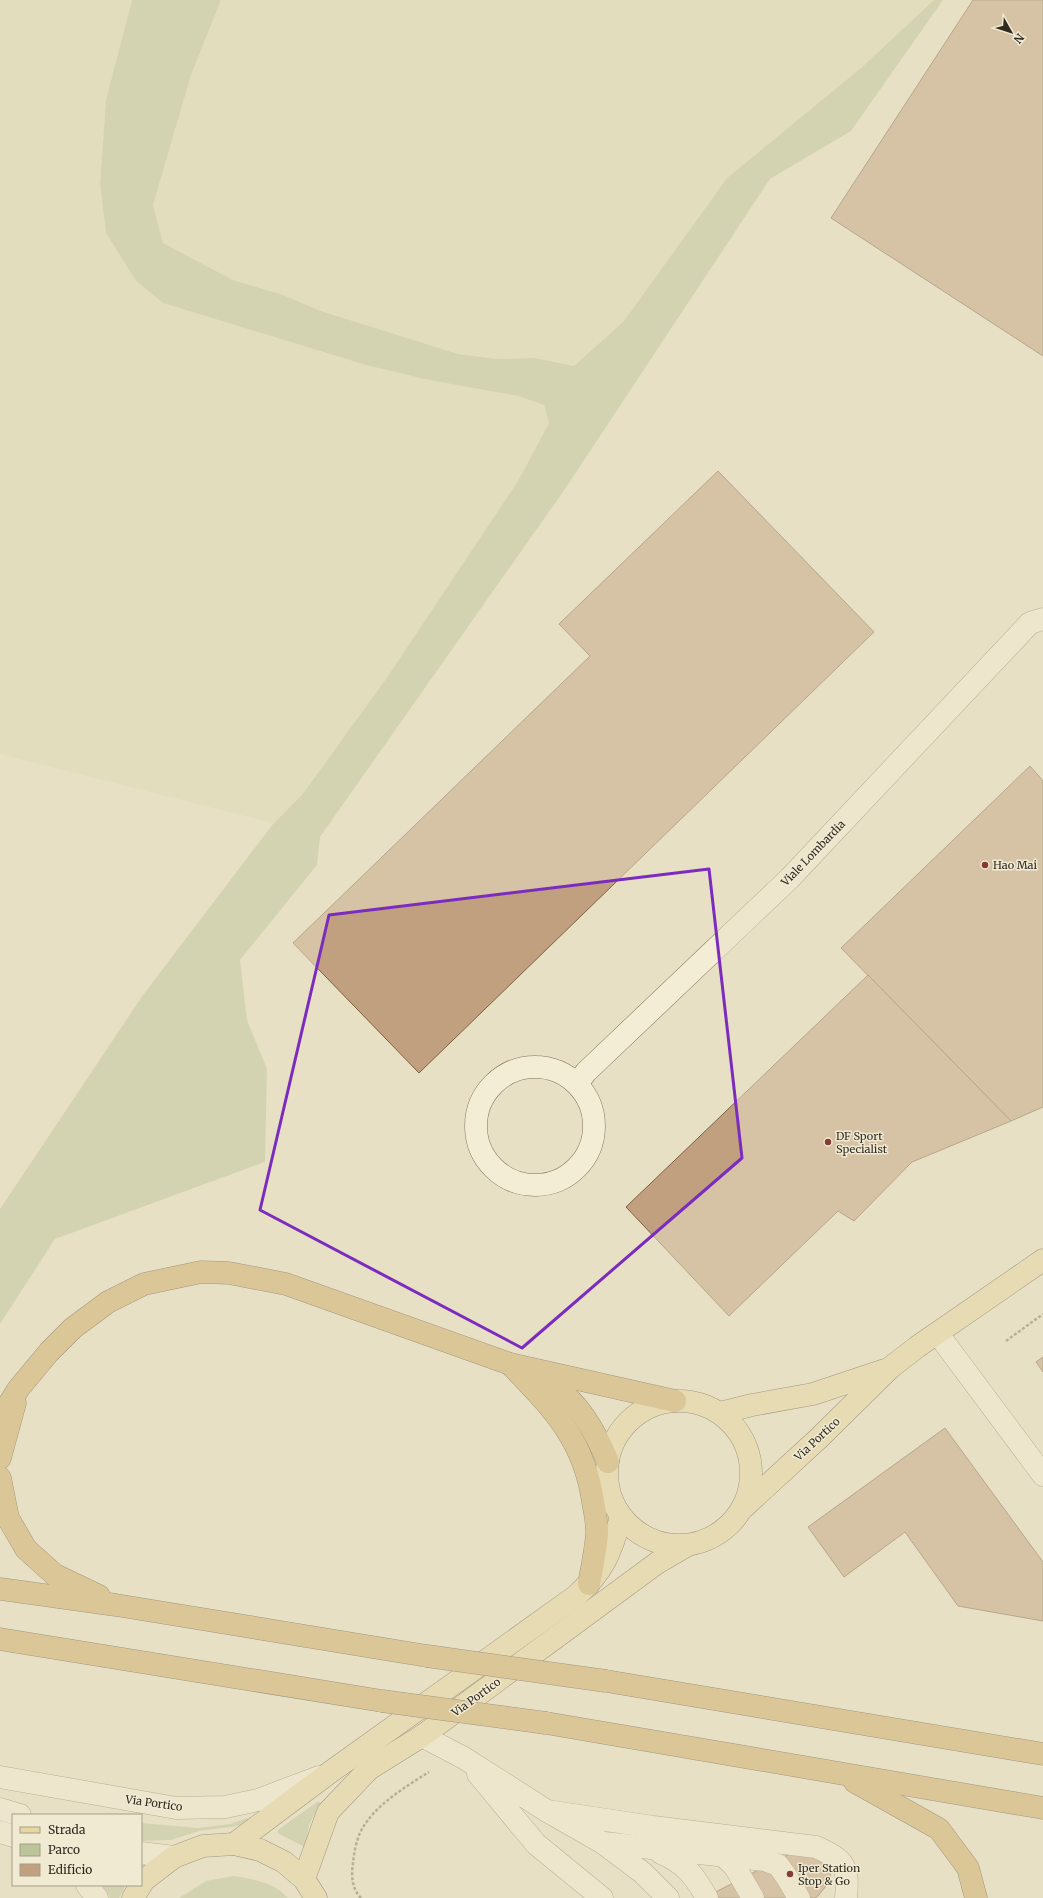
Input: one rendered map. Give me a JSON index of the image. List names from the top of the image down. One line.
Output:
{"streets":{"main road":["Via Portico"],"street":["Viale Lombardia"]},"places":["Hao Mai","DF Sport Specialist","Iper Station Stop & Go"],"legend":["Strada","Parco","Edificio"],"north":"bottom right"}
